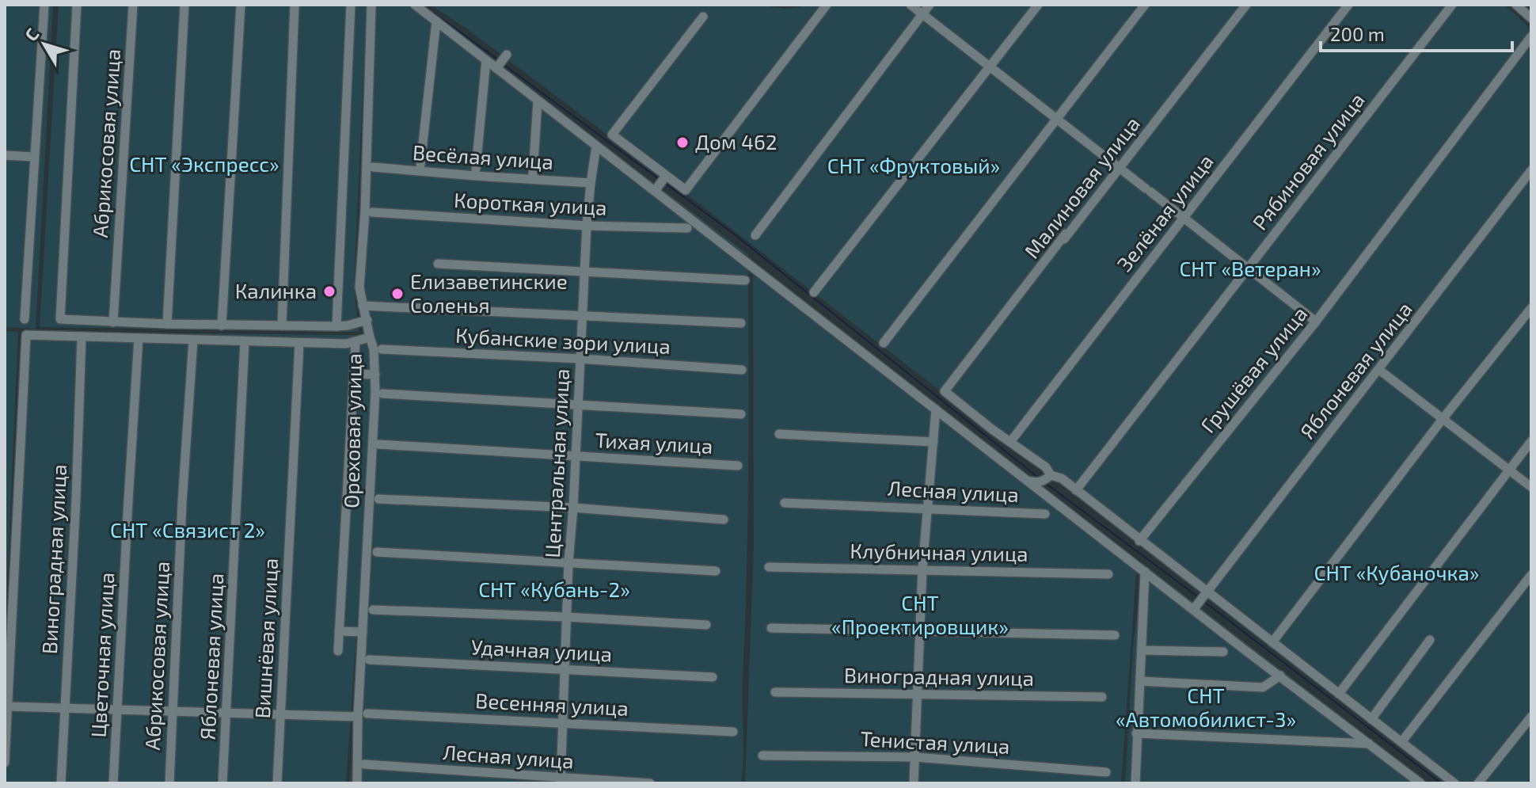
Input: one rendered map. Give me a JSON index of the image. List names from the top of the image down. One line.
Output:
{"streets":{"street":["Абрикосовая улица","Весёлая улица","Рябиновая улица","Малиновая улица","Короткая улица","Зелёная улица","Кубанские зори улица","Грушёвая улица","Яблоневая улица","Ореховая улица","Тихая улица","Центральная улица","Лесная улица","Клубничная улица","Виноградная улица","Вишнёвая улица","Удачная улица","Цветочная улица","Весенняя улица","Тенистая улица"]},"crossings":[["Абрикосовая улица","Весенняя улица"],["Весёлая улица","Центральная улица"],["Короткая улица","Центральная улица"],["Кубанские зори улица","Центральная улица"],["Яблоневая улица","Весенняя улица"],["Ореховая улица","Весенняя улица"],["Тихая улица","Центральная улица"],["Центральная улица","Лесная улица"],["Центральная улица","Удачная улица"],["Центральная улица","Весенняя улица"],["Виноградная улица","Весенняя улица"],["Вишнёвая улица","Весенняя улица"],["Цветочная улица","Весенняя улица"]],"parks":["СНТ «Экспресс»","СНТ «Фруктовый»","СНТ «Ветеран»","СНТ «Связист 2»","СНТ «Кубаночка»","СНТ «Кубань-2»","СНТ «Проектировщик»","СНТ «Автомобилист-3»"],"places":["Дом 462","Калинка","Елизаветинские Соленья"],"scale_bar":"200 m","north":"top left"}
